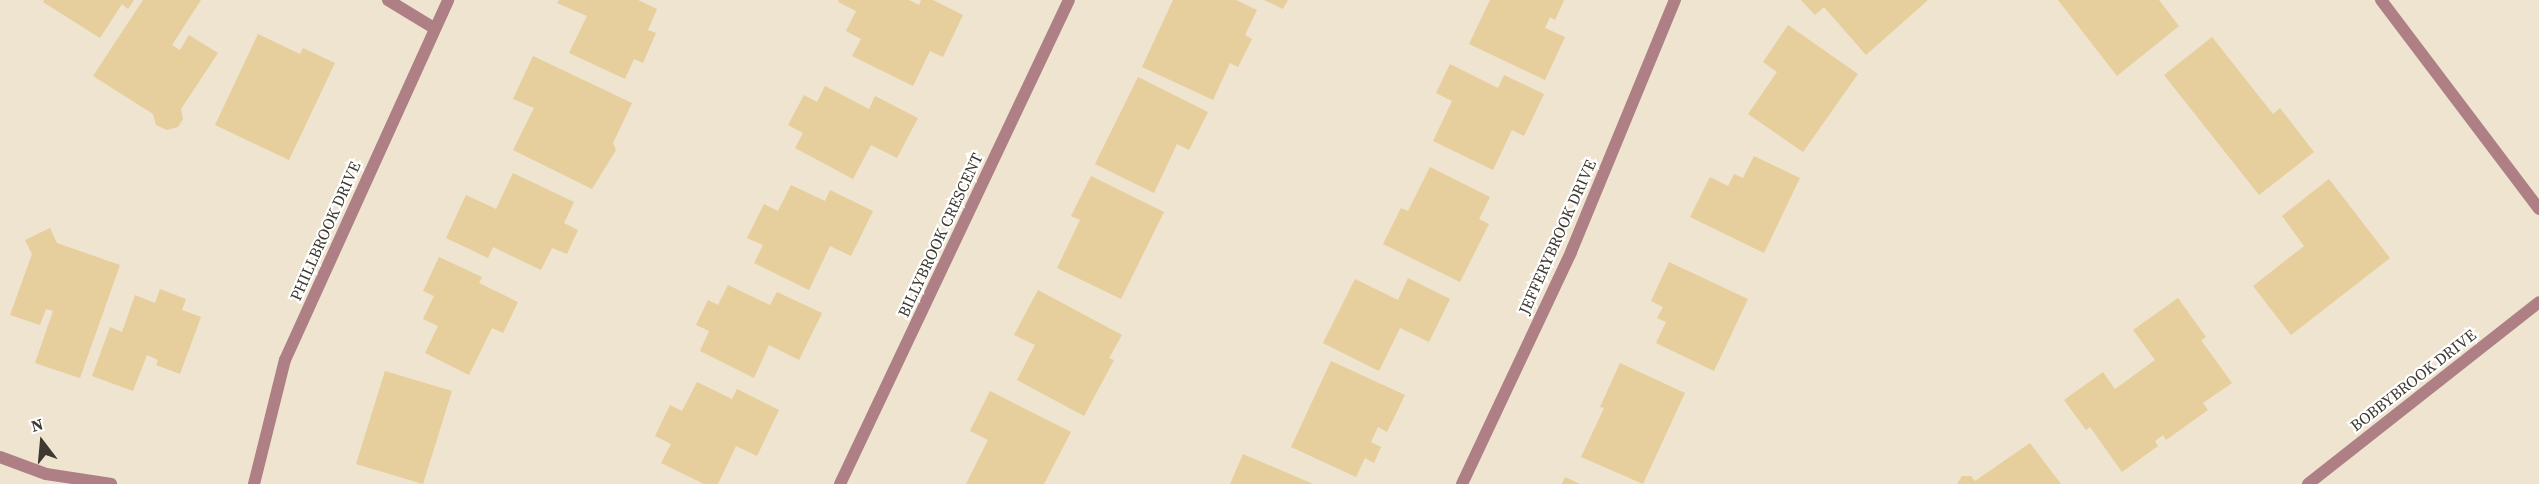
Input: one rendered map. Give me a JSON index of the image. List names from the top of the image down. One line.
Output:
{"streets":{"street":["PHILLBROOK DRIVE","BILLYBROOK CRESCENT","JEFFERYBROOK DRIVE","BOBBYBROOK DRIVE"]},"north":"top"}
